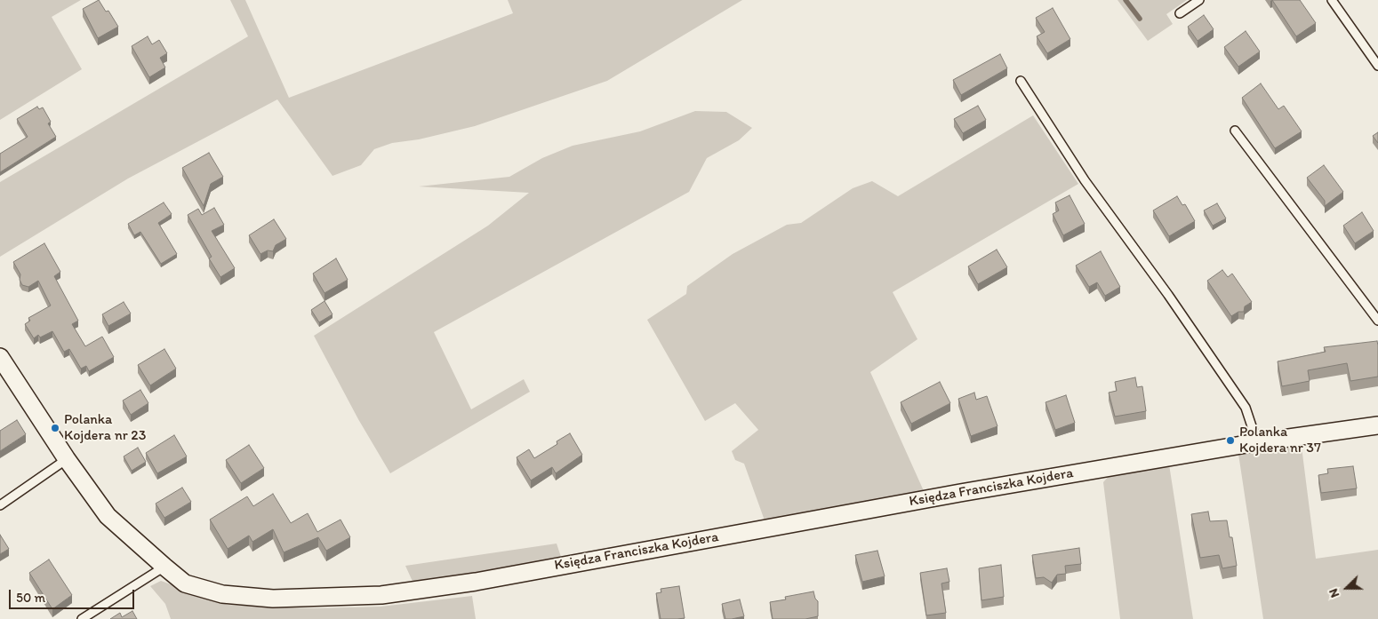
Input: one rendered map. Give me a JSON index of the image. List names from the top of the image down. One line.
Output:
{"streets":{"street":["Księdza Franciszka Kojdera"]},"places":["Polanka Kojdera nr 23","Polanka Kojdera nr 37"],"scale_bar":"50 m","north":"left"}
